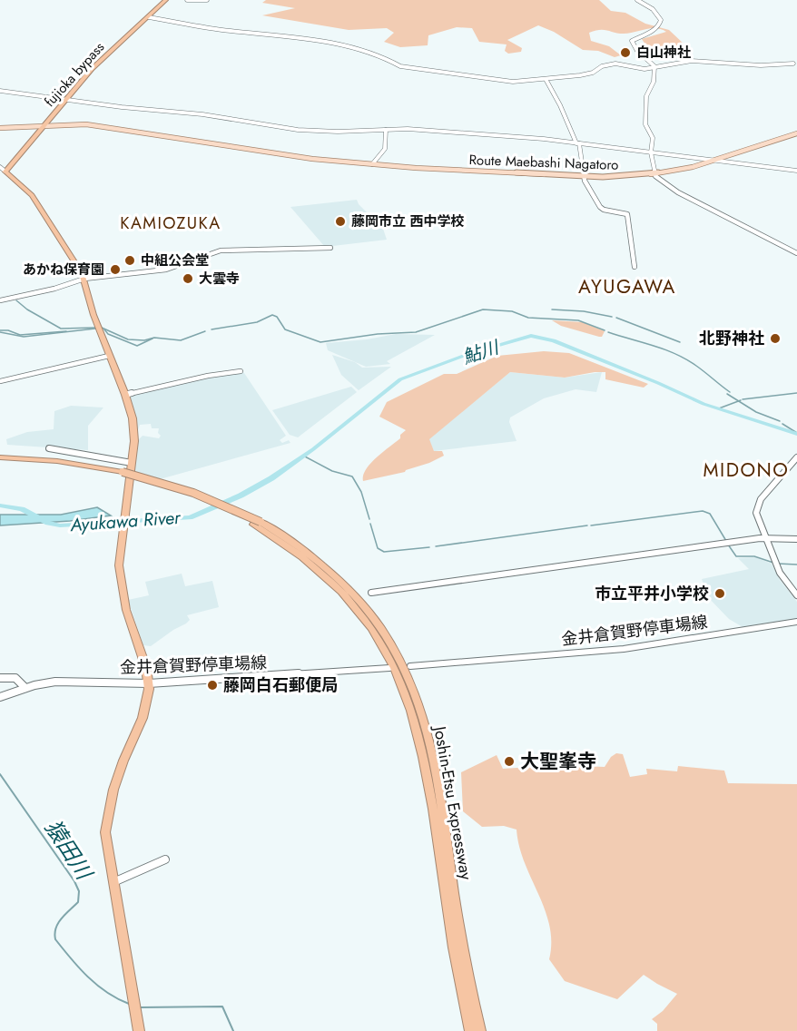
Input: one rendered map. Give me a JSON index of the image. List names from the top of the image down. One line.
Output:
{"streets":{"highway":["fujioka bypass","Joshin-Etsu Expressway"],"main road":["Route Maebashi Nagatoro"],"street":["金井倉賀野停車場線"]},"crossings":[["fujioka bypass","Route Maebashi Nagatoro"]],"districts":["KAMIOZUKA","AYUGAWA","MIDONO"],"water":["鮎川","Ayukawa River","猿田川"],"places":["白山神社","藤岡市立 西中学校","中組公会堂","あかね保育園","大雲寺","北野神社","市立平井小学校","藤岡白石郵便局","大聖峯寺"]}
